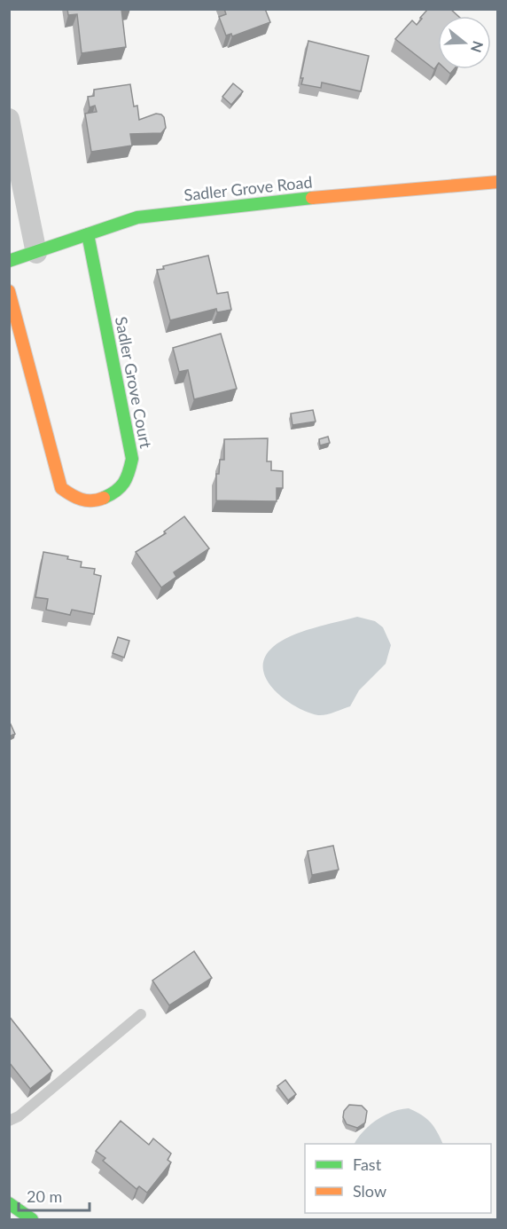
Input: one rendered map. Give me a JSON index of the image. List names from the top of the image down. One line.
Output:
{"streets":{"street":["Sadler Grove Road","Sadler Grove Court"]},"crossings":[["Sadler Grove Road","Sadler Grove Court"]],"legend":["Fast","Slow"],"scale_bar":"20 m","north":"right"}
